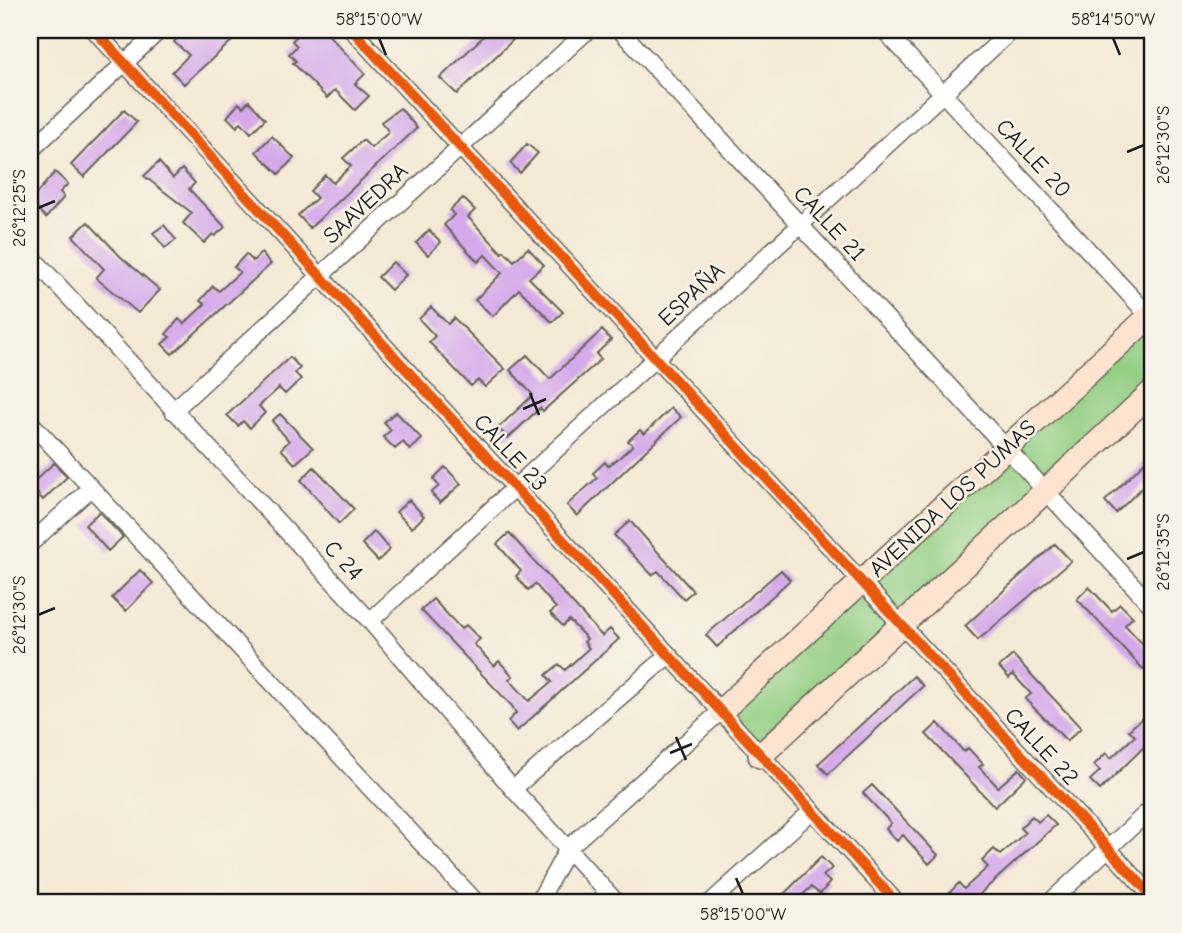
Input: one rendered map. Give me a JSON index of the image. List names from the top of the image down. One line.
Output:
{"streets":{"main road":["AVENIDA LOS PUMAS"],"street":["CALLE 20","SAAVEDRA","CALLE 21","ESPAÑA","CALLE 23","C 24","CALLE 22"]},"crossings":[["CALLE 20","ESPAÑA"],["CALLE 20","AVENIDA LOS PUMAS"],["SAAVEDRA","CALLE 23"],["SAAVEDRA","C 24"],["SAAVEDRA","CALLE 22"],["CALLE 21","ESPAÑA"],["CALLE 21","AVENIDA LOS PUMAS"],["ESPAÑA","CALLE 23"],["ESPAÑA","C 24"],["ESPAÑA","CALLE 22"],["CALLE 23","AVENIDA LOS PUMAS"],["AVENIDA LOS PUMAS","CALLE 22"]],"coordinates":["58°15'00\"W","58°14'50\"W","26°12'30\"S","26°12'25\"S","26°12'35\"S"]}
